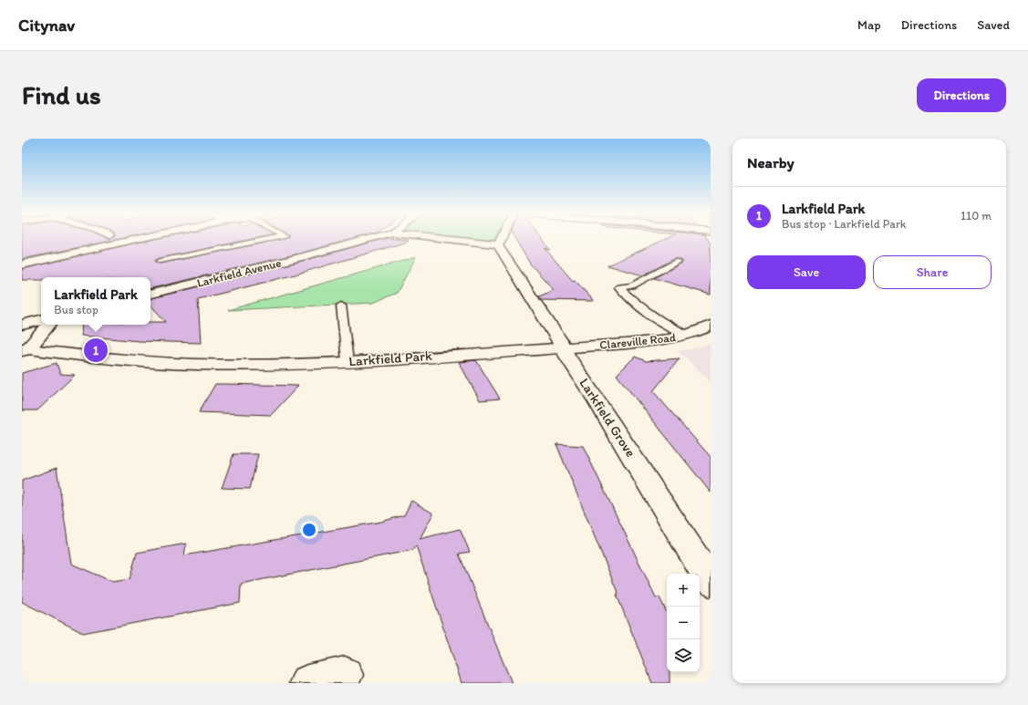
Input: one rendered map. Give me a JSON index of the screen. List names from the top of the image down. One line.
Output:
{"streets":{"street":["Larkfield Avenue","Clareville Road","Larkfield Park","Larkfield Grove"]},"crossings":[["Clareville Road","Larkfield Park"],["Clareville Road","Larkfield Grove"],["Larkfield Park","Larkfield Grove"]],"page":{"header":"Citynav","nav":["Map","Directions","Saved"],"buttons":["Directions",["Save","Share"]],"title":"Find us","heading":"Nearby","list":[{"mark":"1","name":"Larkfield Park","note":"Bus stop · Larkfield Park","value":"110 m"}],"popup":["Larkfield Park","Bus stop"],"pins":"1","map_buttons":["+","−"]}}
